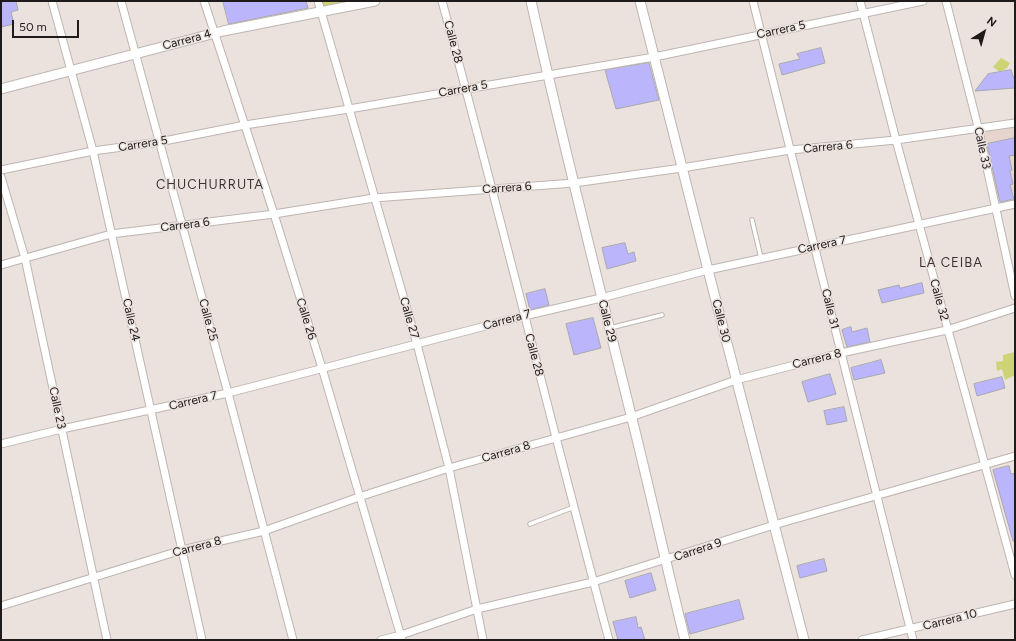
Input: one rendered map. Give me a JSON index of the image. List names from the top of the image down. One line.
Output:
{"streets":{"street":["Carrera 5","Carrera 4","Calle 28","Carrera 6","Calle 33","Carrera 7","Calle 32","Calle 31","Calle 27","Calle 26","Calle 24","Calle 25","Calle 29","Calle 30","Carrera 8","Calle 23","Carrera 9","Carrera 10"]},"crossings":[["Carrera 5","Calle 28"],["Carrera 5","Calle 32"],["Carrera 5","Calle 31"],["Carrera 5","Calle 27"],["Carrera 5","Calle 26"],["Carrera 5","Calle 24"],["Carrera 5","Calle 25"],["Carrera 5","Calle 29"],["Carrera 5","Calle 30"],["Carrera 4","Calle 27"],["Carrera 4","Calle 26"],["Carrera 4","Calle 24"],["Carrera 4","Calle 25"],["Calle 28","Carrera 6"],["Calle 28","Carrera 7"],["Calle 28","Carrera 8"],["Calle 28","Carrera 9"],["Carrera 6","Calle 33"],["Carrera 6","Calle 32"],["Carrera 6","Calle 31"],["Carrera 6","Calle 27"],["Carrera 6","Calle 26"],["Carrera 6","Calle 24"],["Carrera 6","Calle 25"],["Carrera 6","Calle 29"],["Carrera 6","Calle 30"],["Carrera 6","Calle 23"],["Calle 33","Carrera 7"],["Carrera 7","Calle 32"],["Carrera 7","Calle 31"],["Carrera 7","Calle 27"],["Carrera 7","Calle 26"],["Carrera 7","Calle 24"],["Carrera 7","Calle 25"],["Carrera 7","Calle 29"],["Carrera 7","Calle 30"],["Carrera 7","Calle 23"],["Calle 32","Carrera 8"],["Calle 32","Carrera 9"],["Calle 31","Carrera 8"],["Calle 31","Carrera 9"],["Calle 31","Carrera 10"],["Calle 27","Carrera 8"],["Calle 27","Carrera 9"],["Calle 26","Carrera 8"],["Calle 26","Carrera 9"],["Calle 24","Carrera 8"],["Calle 25","Carrera 8"],["Calle 29","Carrera 8"],["Calle 29","Carrera 9"],["Calle 30","Carrera 8"],["Calle 30","Carrera 9"],["Carrera 8","Calle 23"]],"districts":["CHUCHURRUTA","LA CEIBA"],"scale_bar":"50 m","north":"top right"}
